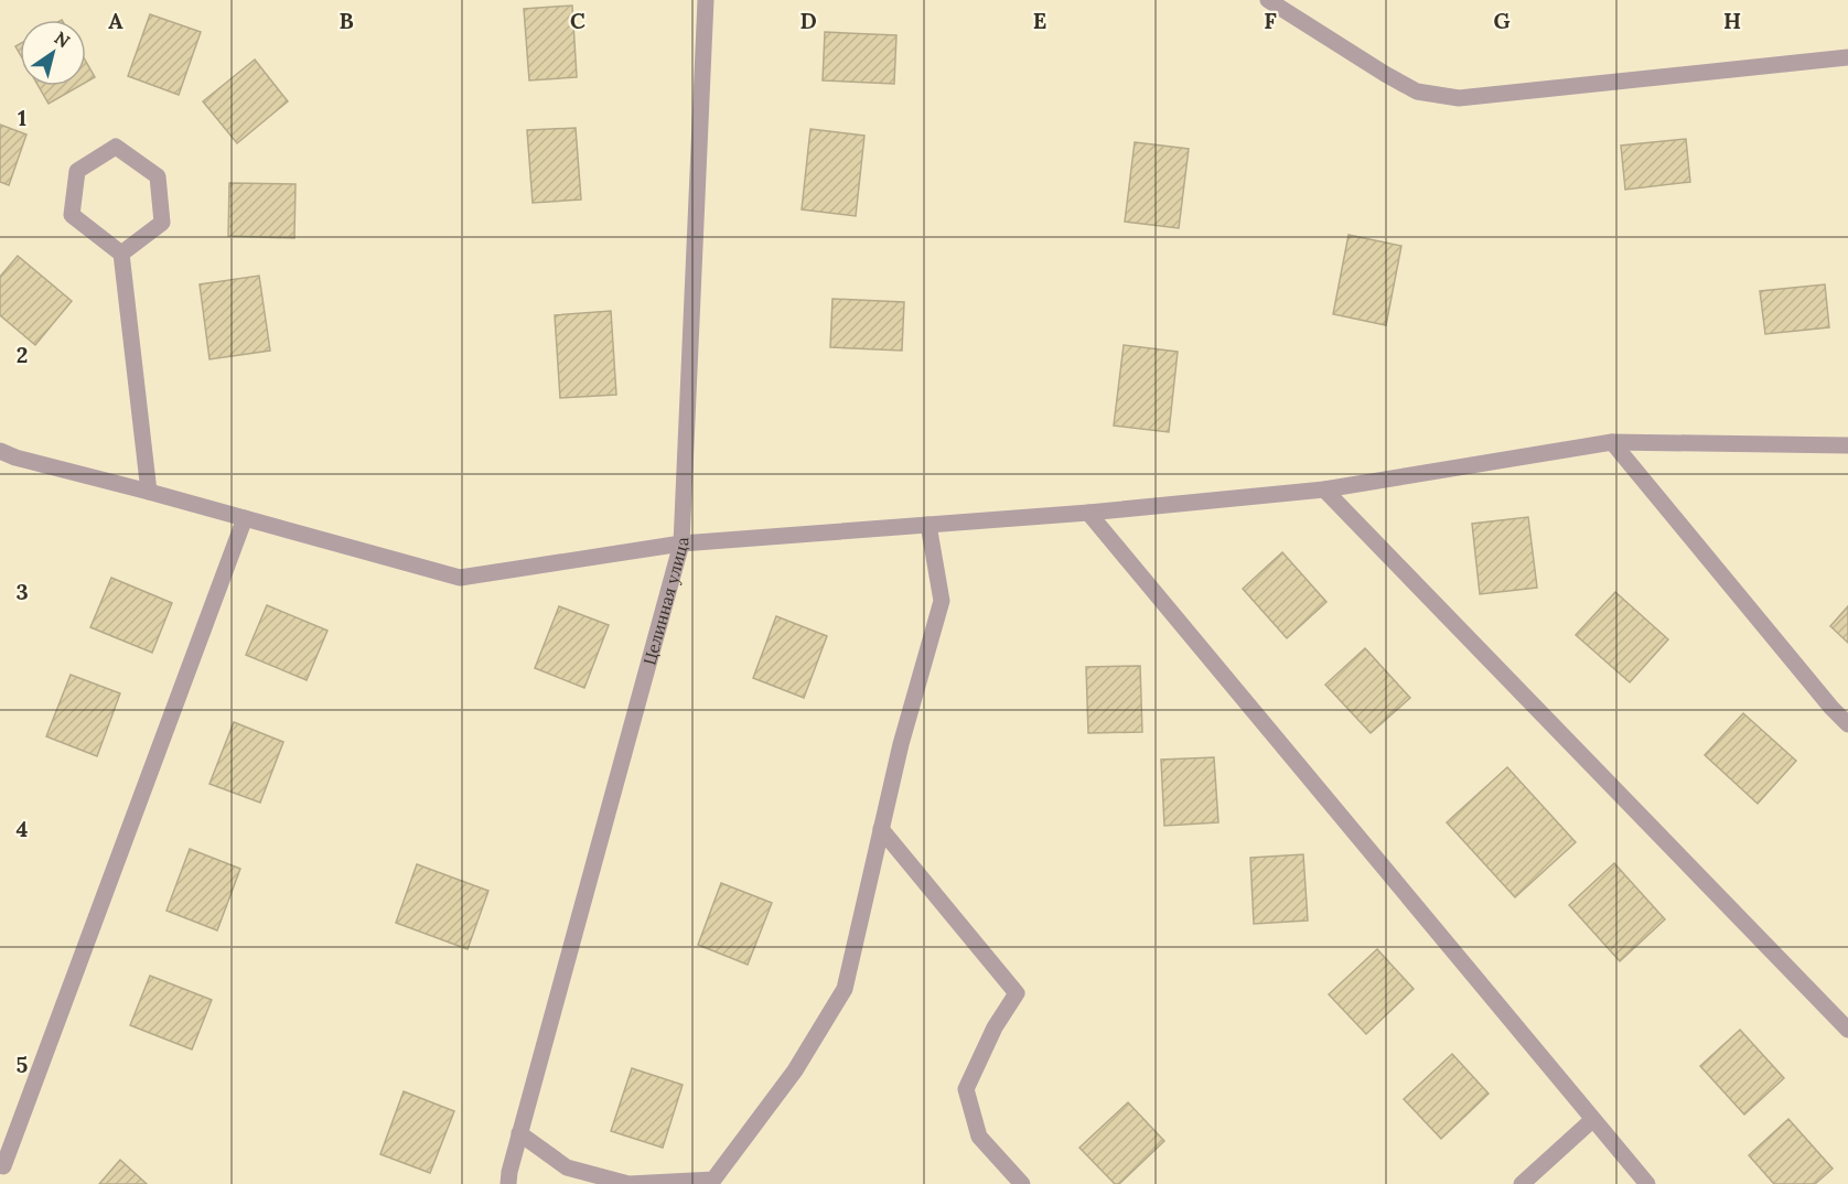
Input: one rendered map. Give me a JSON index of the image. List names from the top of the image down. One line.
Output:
{"streets":{"street":["Целинная улица"]},"north":"top right","grid":{"columns":["A","B","C","D","E","F","G","H"],"rows":["1","2","3","4","5"]}}
